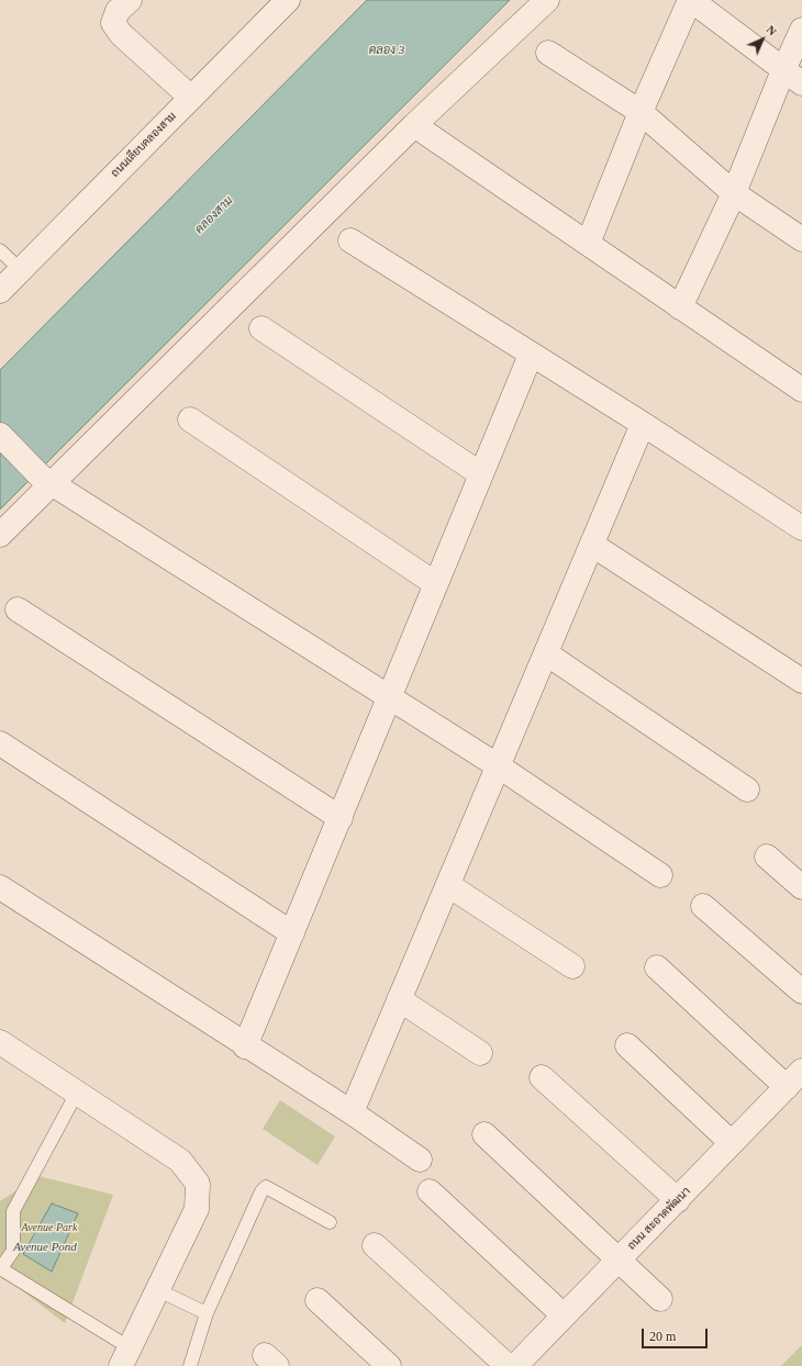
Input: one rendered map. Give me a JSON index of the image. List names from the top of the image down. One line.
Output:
{"streets":{"street":["ถนนเลียบคลองสาม","ถนน สะอาดพัฒนา"]},"water":["คลอง 3","คลองสาม","Avenue Pond"],"parks":["Avenue Park"],"scale_bar":"20 m","north":"top right"}
